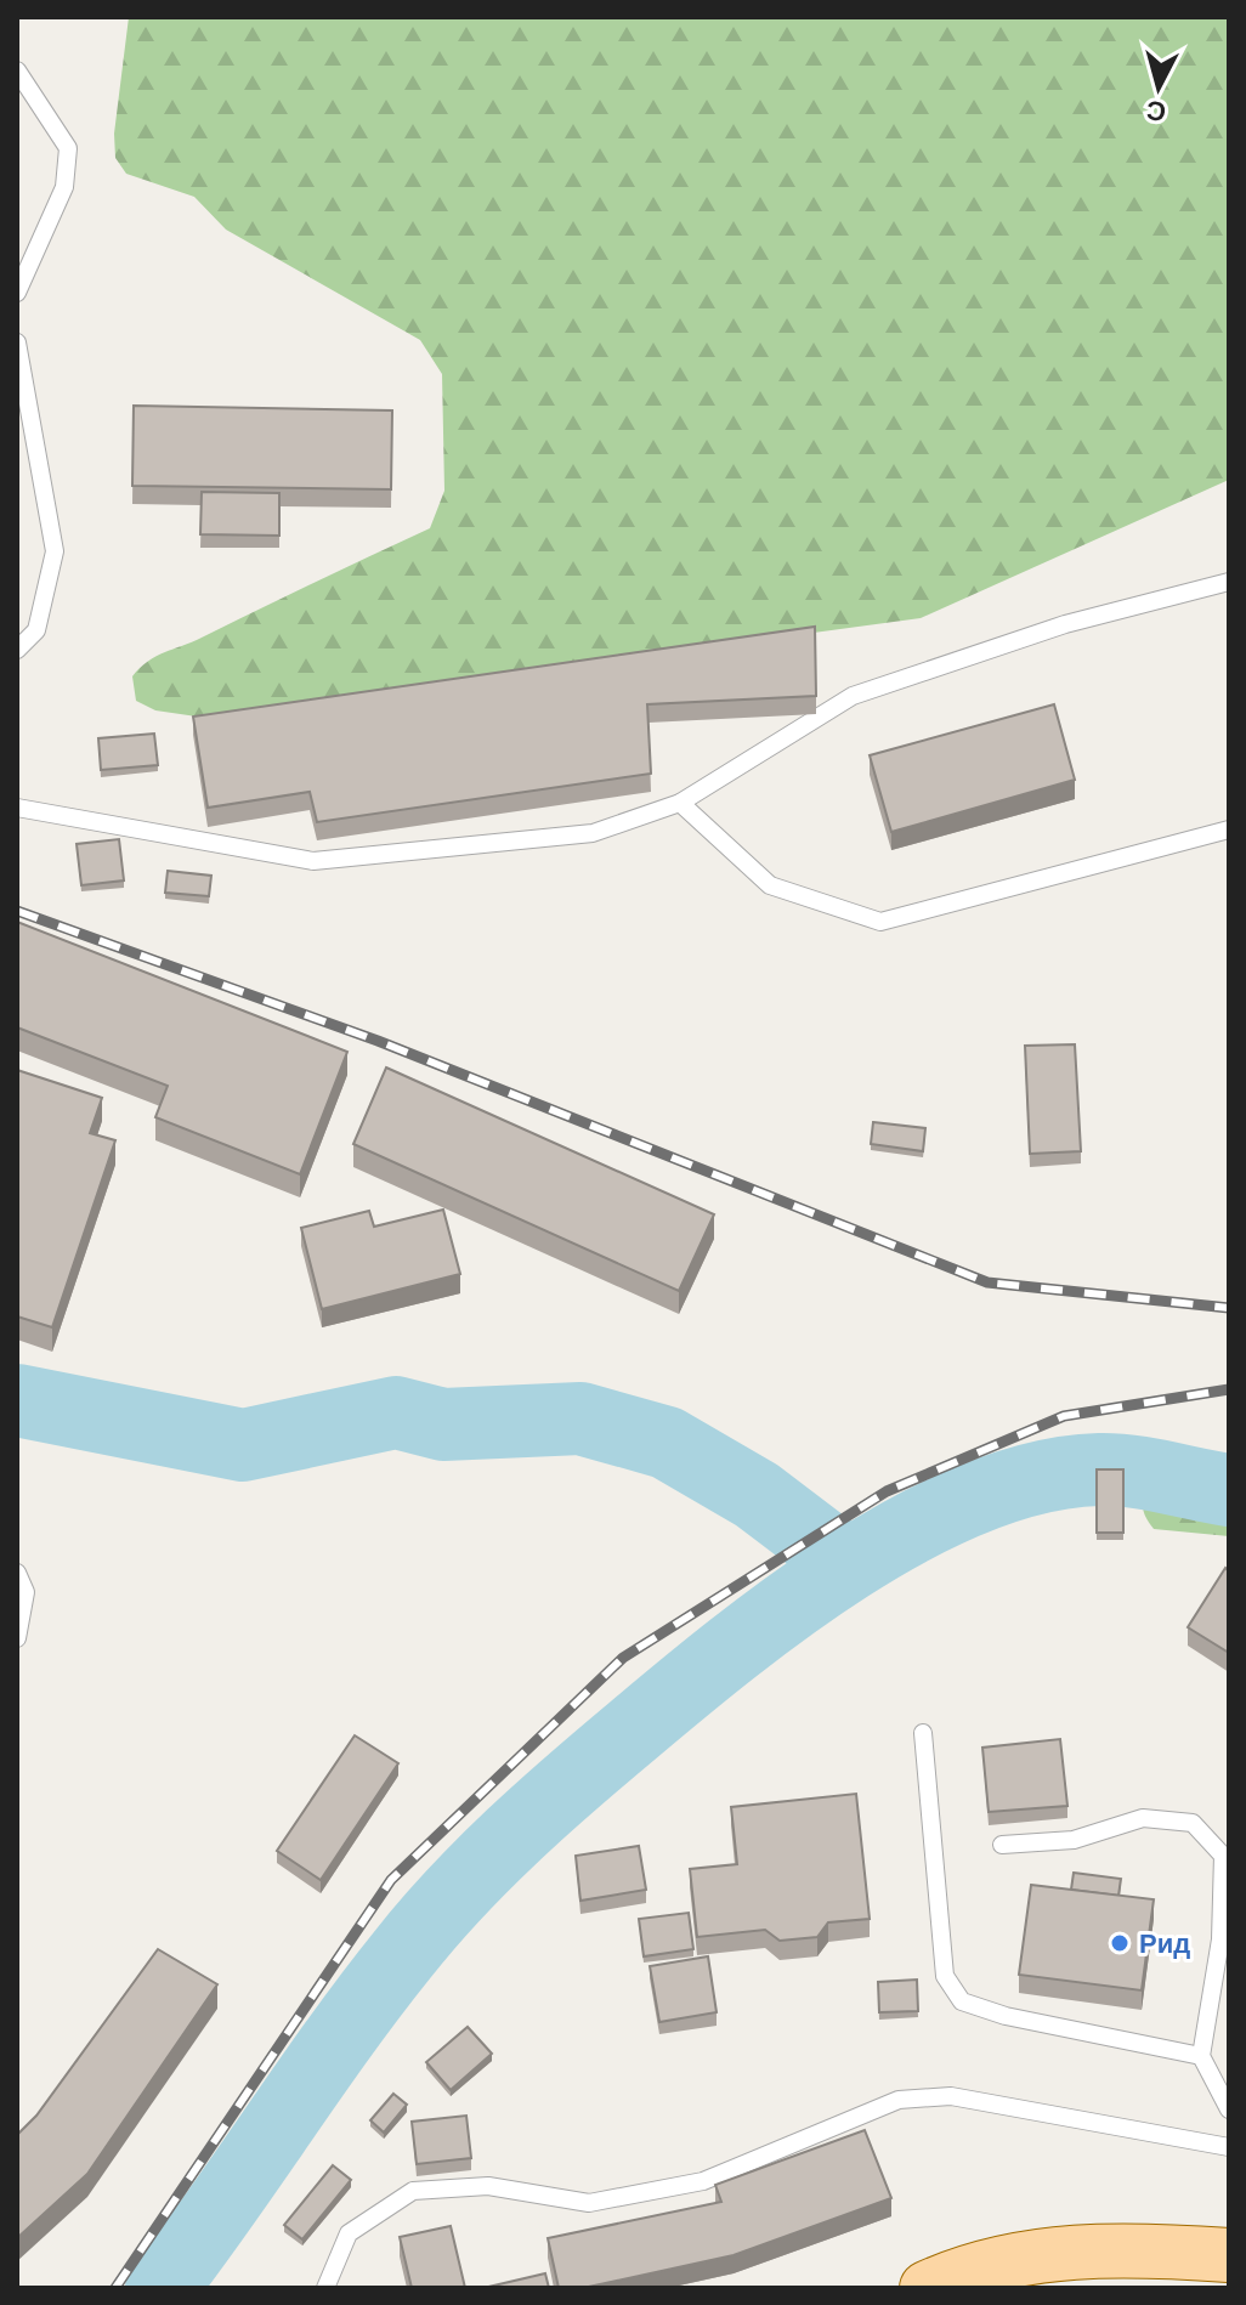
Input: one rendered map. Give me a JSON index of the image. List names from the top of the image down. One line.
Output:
{"places":["Рид"],"north":"bottom"}
